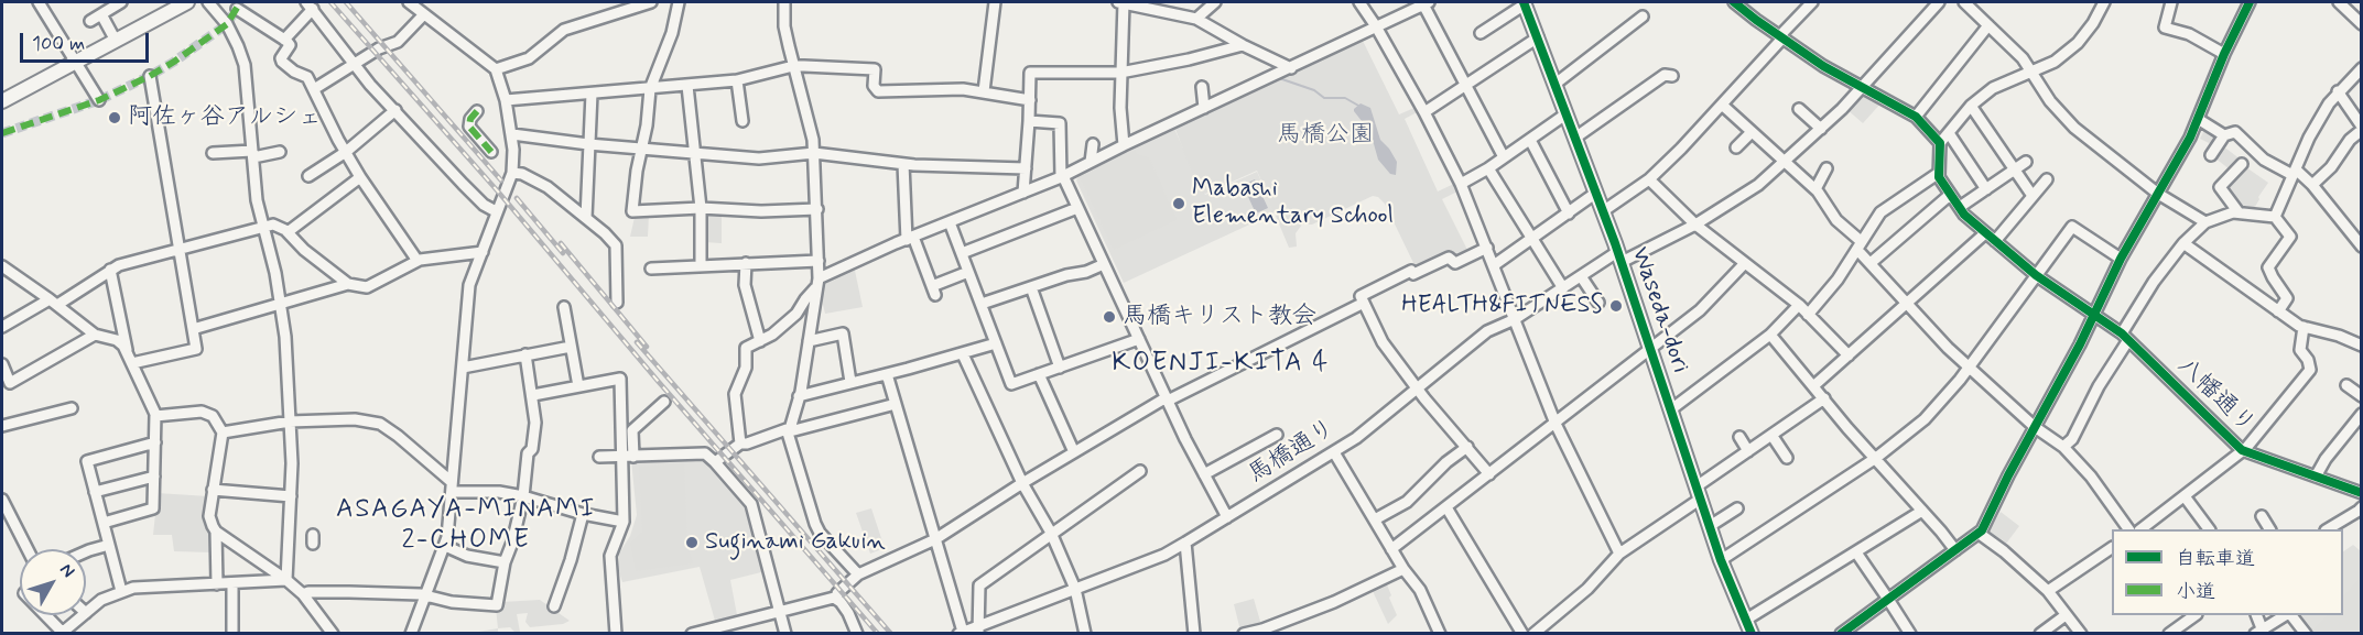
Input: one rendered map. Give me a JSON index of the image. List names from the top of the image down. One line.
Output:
{"streets":{"main road":["Waseda-dori"],"street":["八幡通り","馬橋通り"]},"crossings":[["Waseda-dori","馬橋通り"]],"districts":["KOENJI-KITA 4","ASAGAYA-MINAMI 2-CHOME"],"parks":["馬橋公園"],"places":["阿佐ヶ谷アルシェ","Mabashi Elementary School","HEALTH&FITNESS","馬橋キリスト教会","Suginami Gakuin"],"legend":["自転車道","小道"],"scale_bar":"100 m","north":"top right"}
